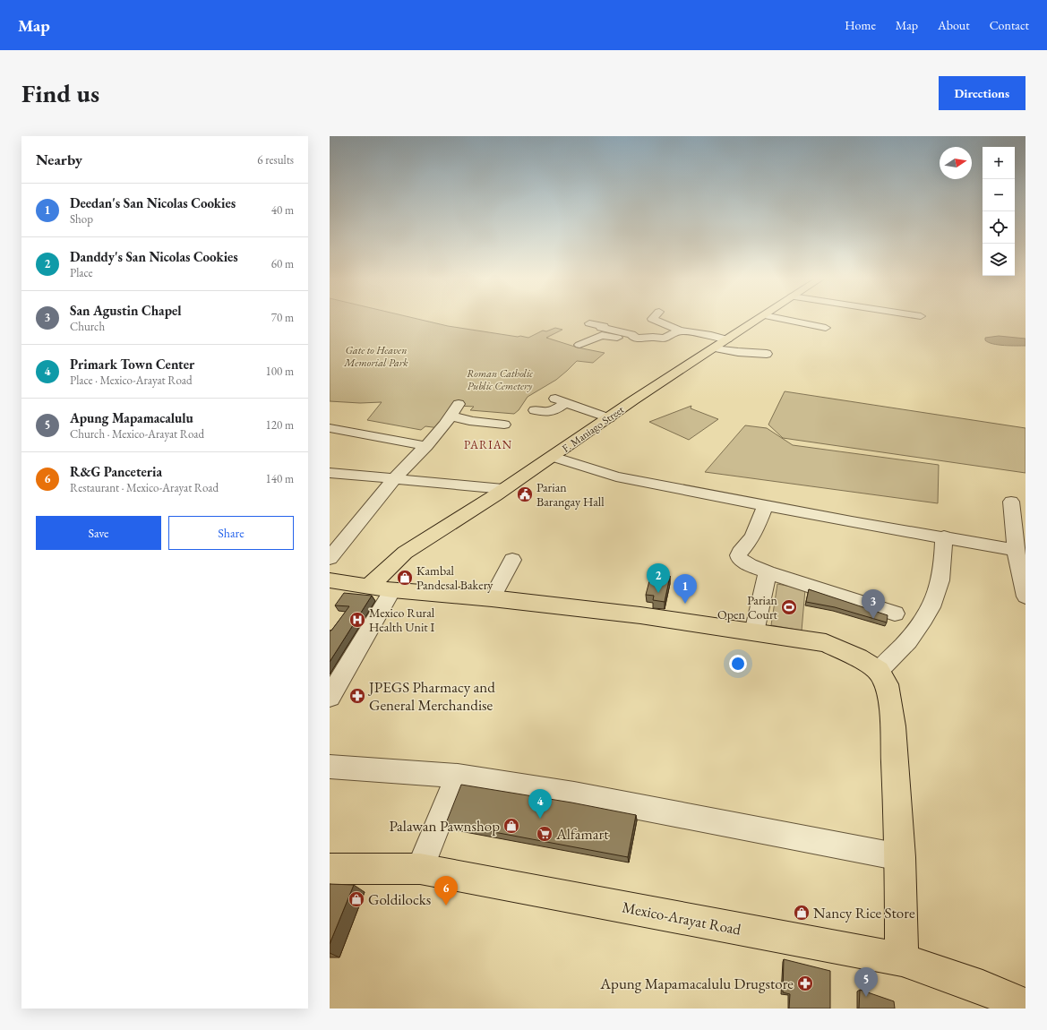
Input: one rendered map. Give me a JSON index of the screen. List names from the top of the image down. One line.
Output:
{"streets":{"main road":["F. Maniago Street","Mexico-Arayat Road"]},"districts":["PARIAN"],"parks":["Gate to Heaven Memorial Park","Roman Catholic Public Cemetery"],"places":{"public building":["Parian Barangay Hall"],"shop":["Kambal Pandesal Bakery","Palawan Pawnshop","Goldilocks","Nancy Rice Store"],"sports":["Parian Open Court"],"hospital":["Mexico Rural Health Unit I"],"pharmacy":["JPEGS Pharmacy and General Merchandise","Apung Mapamacalulu Drugstore"],"supermarket":["Alfamart"]},"north":"right","page":{"header":"Map","nav":["Home","Map","About","Contact"],"buttons":["Directions",["Save","Share"]],"title":"Find us","heading":["Nearby","6 results"],"map_buttons":["+","−"],"list":[{"mark":"1","name":"Deedan's San Nicolas Cookies","note":"Shop","value":"40 m"},{"mark":"2","name":"Danddy's San Nicolas Cookies","note":"Place","value":"60 m"},{"mark":"3","name":"San Agustin Chapel","note":"Church","value":"70 m"},{"mark":"4","name":"Primark Town Center","note":"Place · Mexico-Arayat Road","value":"100 m"},{"mark":"5","name":"Apung Mapamacalulu","note":"Church · Mexico-Arayat Road","value":"120 m"},{"mark":"6","name":"R&G Panceteria","note":"Restaurant · Mexico-Arayat Road","value":"140 m"}],"pins":["2","1","3","4","6","5"]}}
